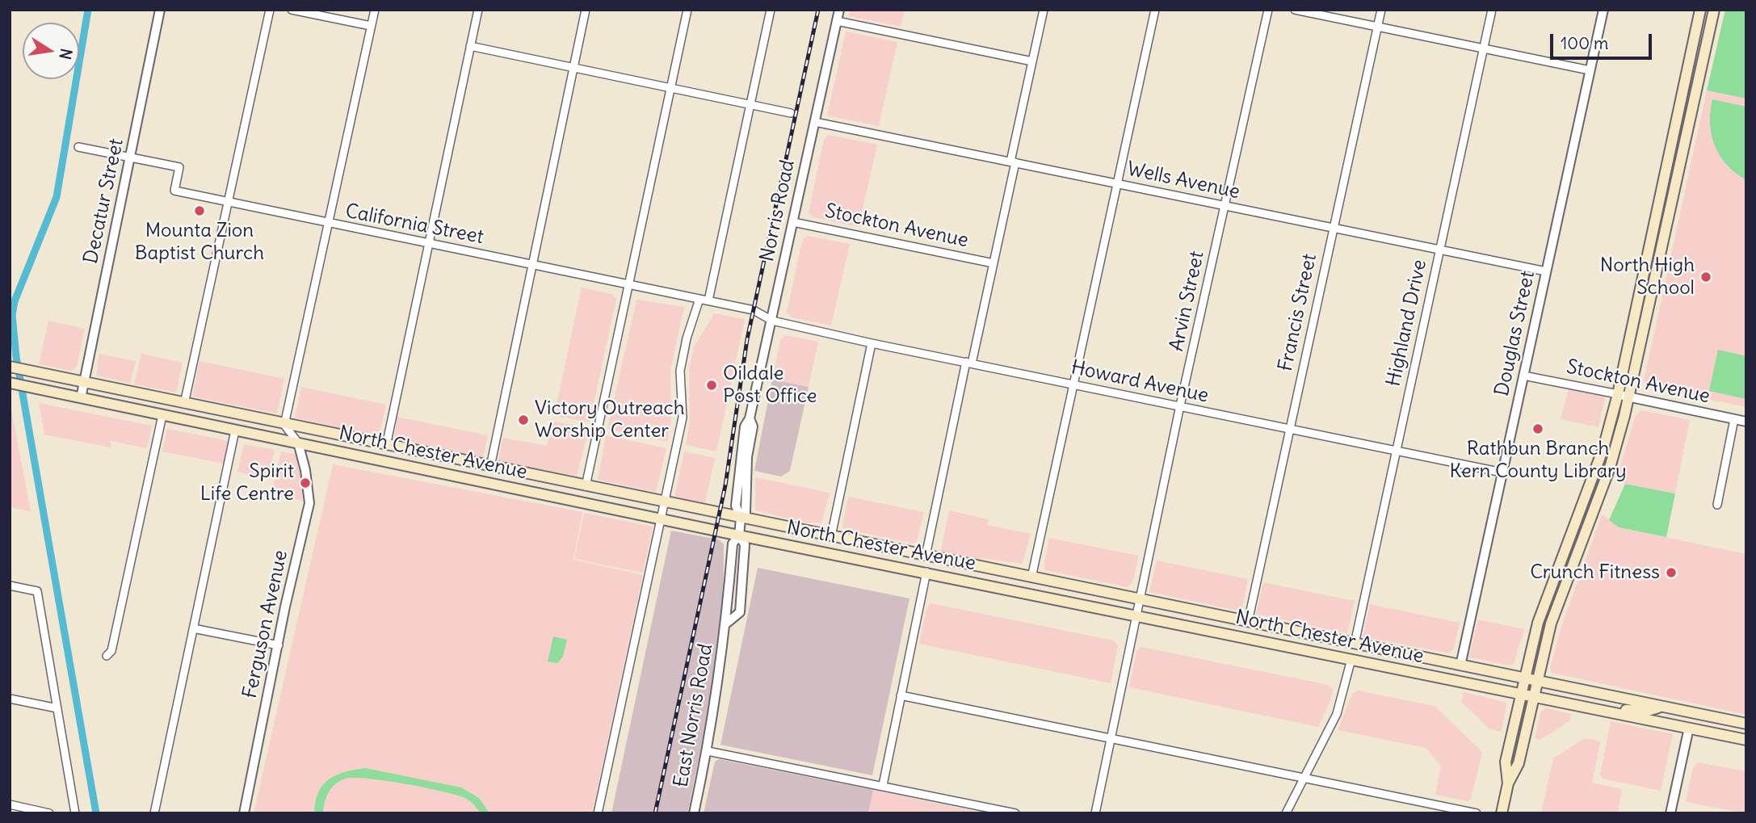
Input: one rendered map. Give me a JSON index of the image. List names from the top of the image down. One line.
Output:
{"streets":{"main road":["North Chester Avenue"],"street":["Wells Avenue","Decatur Street","Norris Road","California Street","Stockton Avenue","Arvin Street","Francis Street","Highland Drive","Douglas Street","Howard Avenue","Ferguson Avenue","East Norris Road"]},"crossings":[["Wells Avenue","Norris Road"],["Wells Avenue","Arvin Street"],["Wells Avenue","Francis Street"],["Wells Avenue","Highland Drive"],["Wells Avenue","Douglas Street"],["Decatur Street","California Street"],["Decatur Street","North Chester Avenue"],["Norris Road","California Street"],["Norris Road","Stockton Avenue"],["Norris Road","Howard Avenue"],["Norris Road","North Chester Avenue"],["Norris Road","East Norris Road"],["California Street","Howard Avenue"],["Stockton Avenue","Douglas Street"],["Arvin Street","Howard Avenue"],["Arvin Street","North Chester Avenue"],["Francis Street","Howard Avenue"],["Francis Street","North Chester Avenue"],["Highland Drive","Howard Avenue"],["Highland Drive","North Chester Avenue"],["Douglas Street","Howard Avenue"],["Douglas Street","North Chester Avenue"],["North Chester Avenue","Ferguson Avenue"],["North Chester Avenue","East Norris Road"]],"places":["Mounta Zion Baptist Church","North High School","Oildale Post Office","Victory Outreach Worship Center","Rathbun Branch Kern County Library","Spirit Life Centre","Crunch Fitness"],"scale_bar":"100 m","north":"right"}
